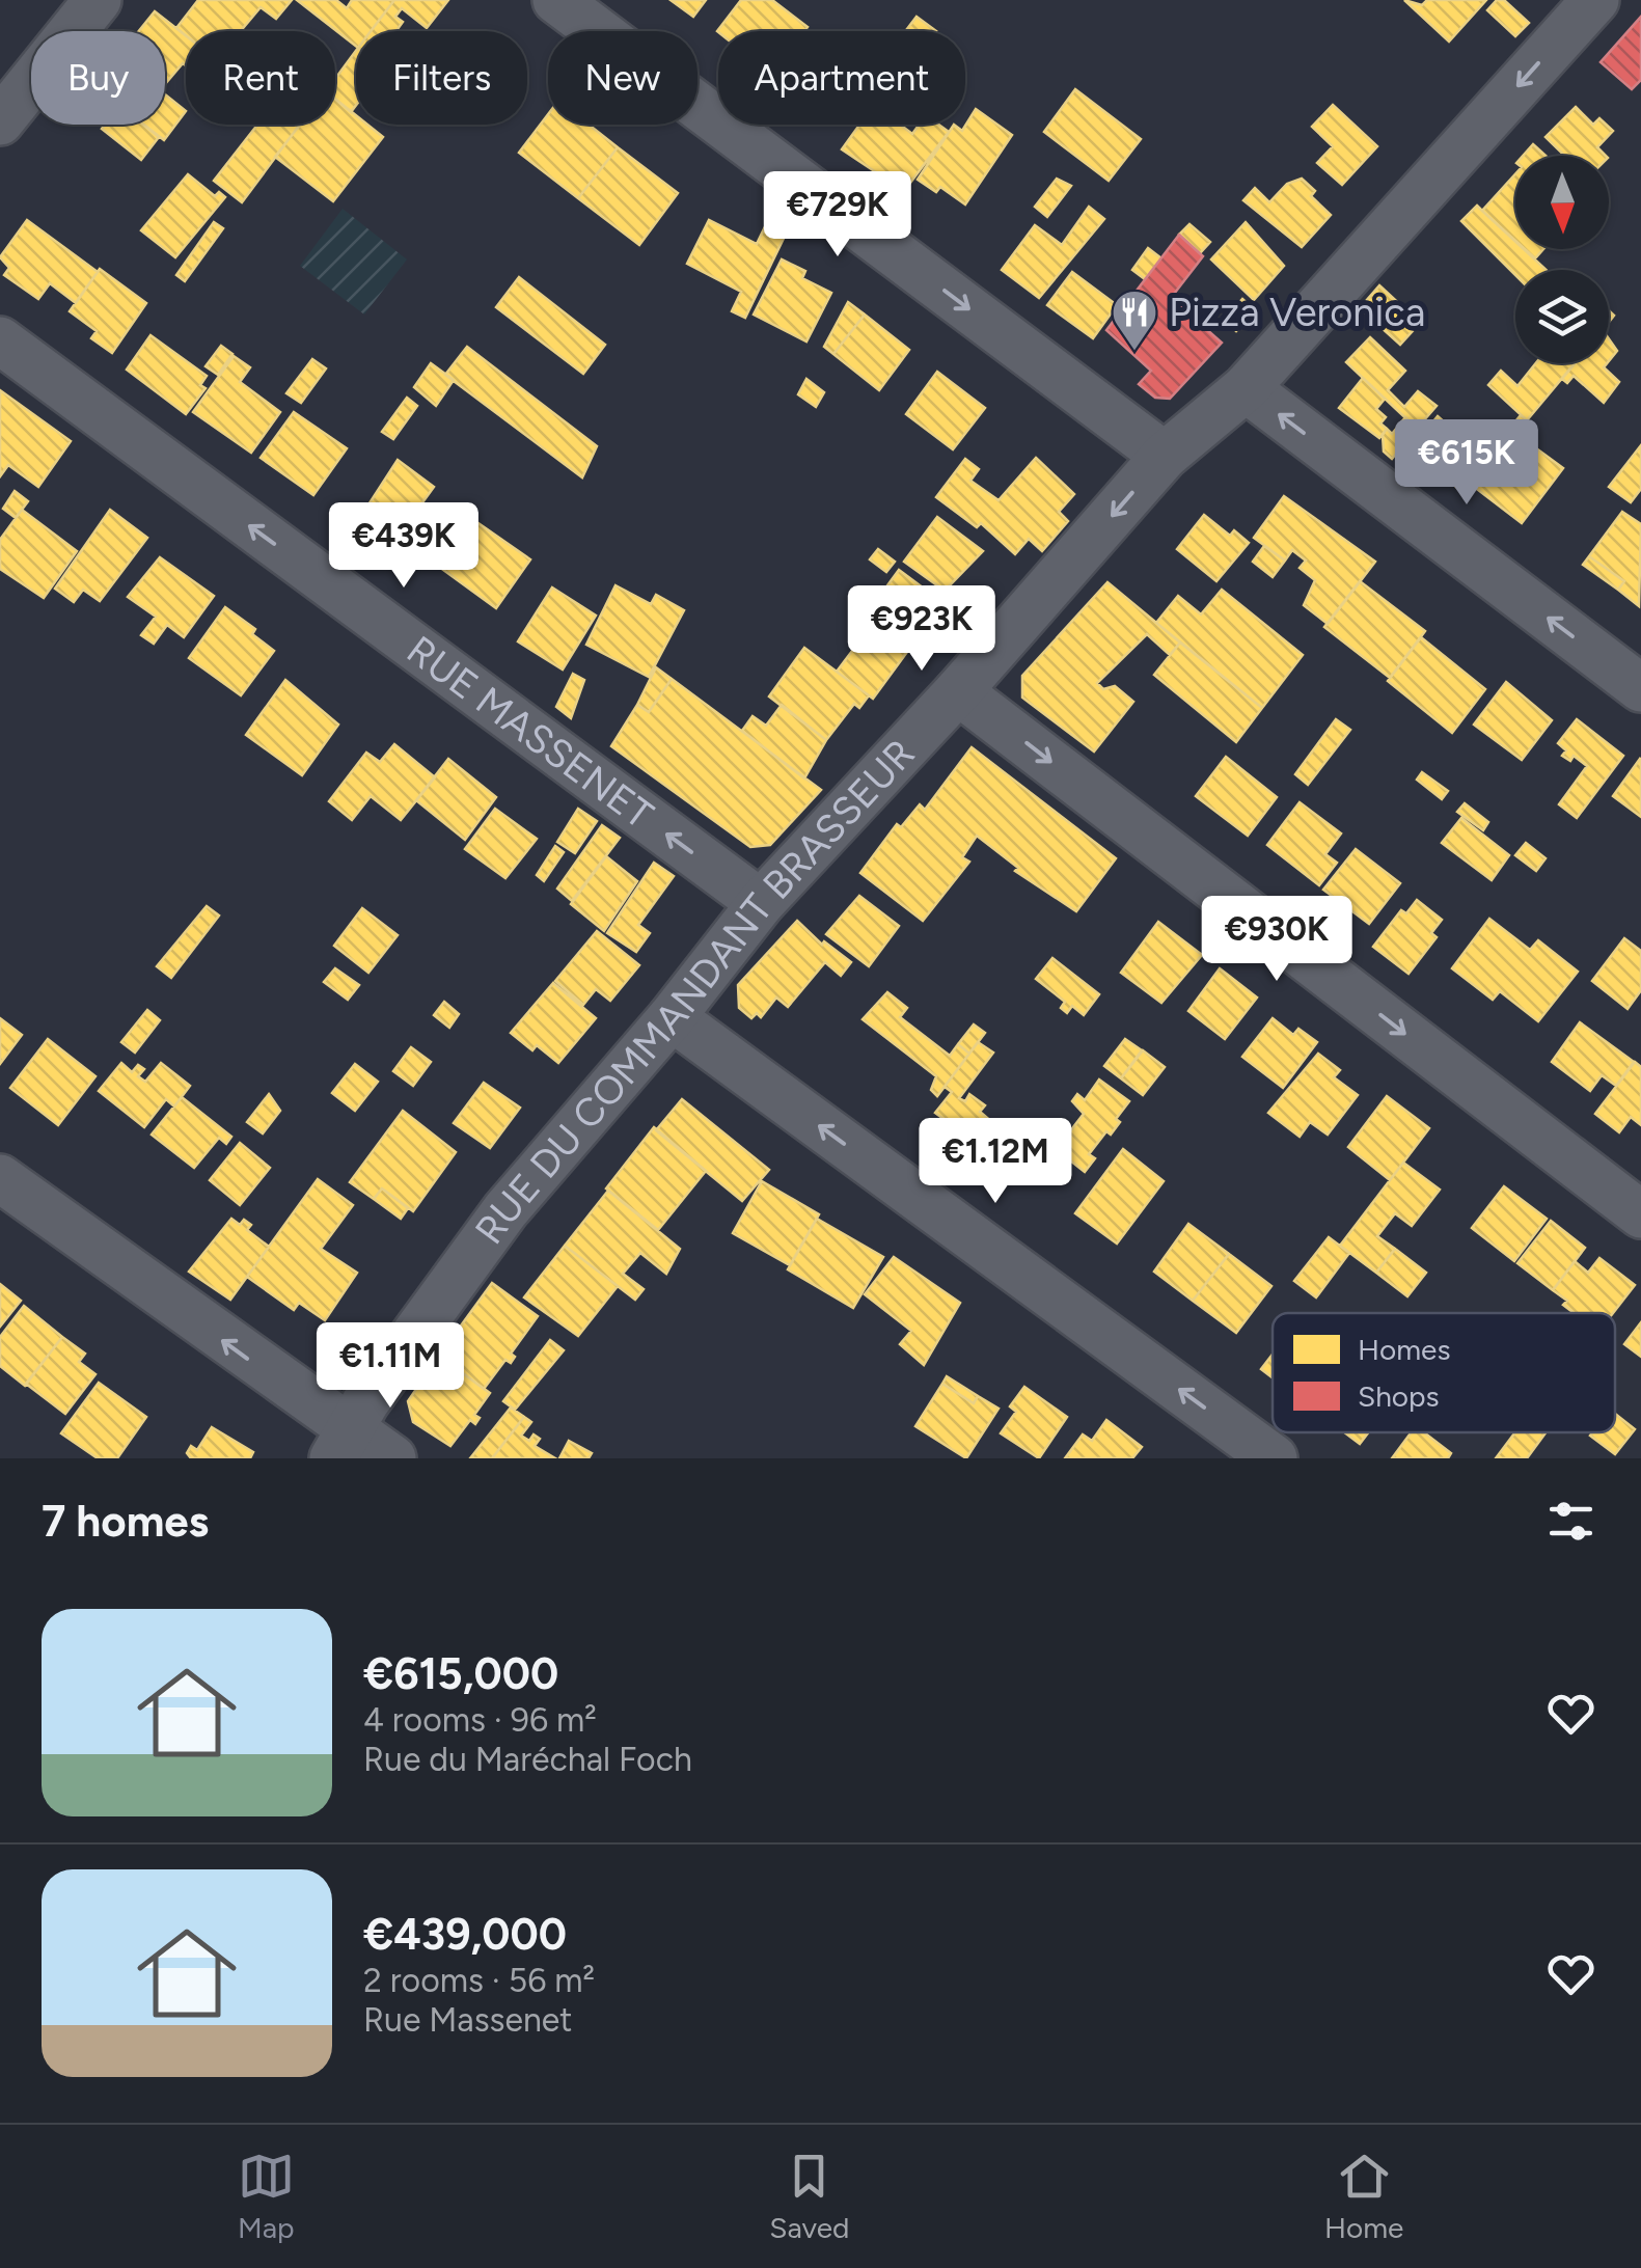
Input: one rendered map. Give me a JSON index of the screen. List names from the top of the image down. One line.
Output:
{"streets":{"street":["RUE MASSENET","RUE DU COMMANDANT BRASSEUR"]},"crossings":[["RUE MASSENET","RUE DU COMMANDANT BRASSEUR"]],"one_way":["RUE MASSENET","RUE DU COMMANDANT BRASSEUR"],"places":{"restaurant":["Pizza Veronica"]},"legend":["Homes","Shops"],"north":"bottom","page":{"chip":["Buy","Rent","Filters","New","Apartment"],"price":["€729K","€615K","€439K","€923K","€930K","€1.12M","€1.11M"],"heading":"7 homes","list":[{"name":"€615,000","note":"4 rooms · 96 m² · Rue du Maréchal Foch"},{"name":"€439,000","note":"2 rooms · 56 m² · Rue Massenet"}],"tabs":["Map","Saved","Home"]}}
